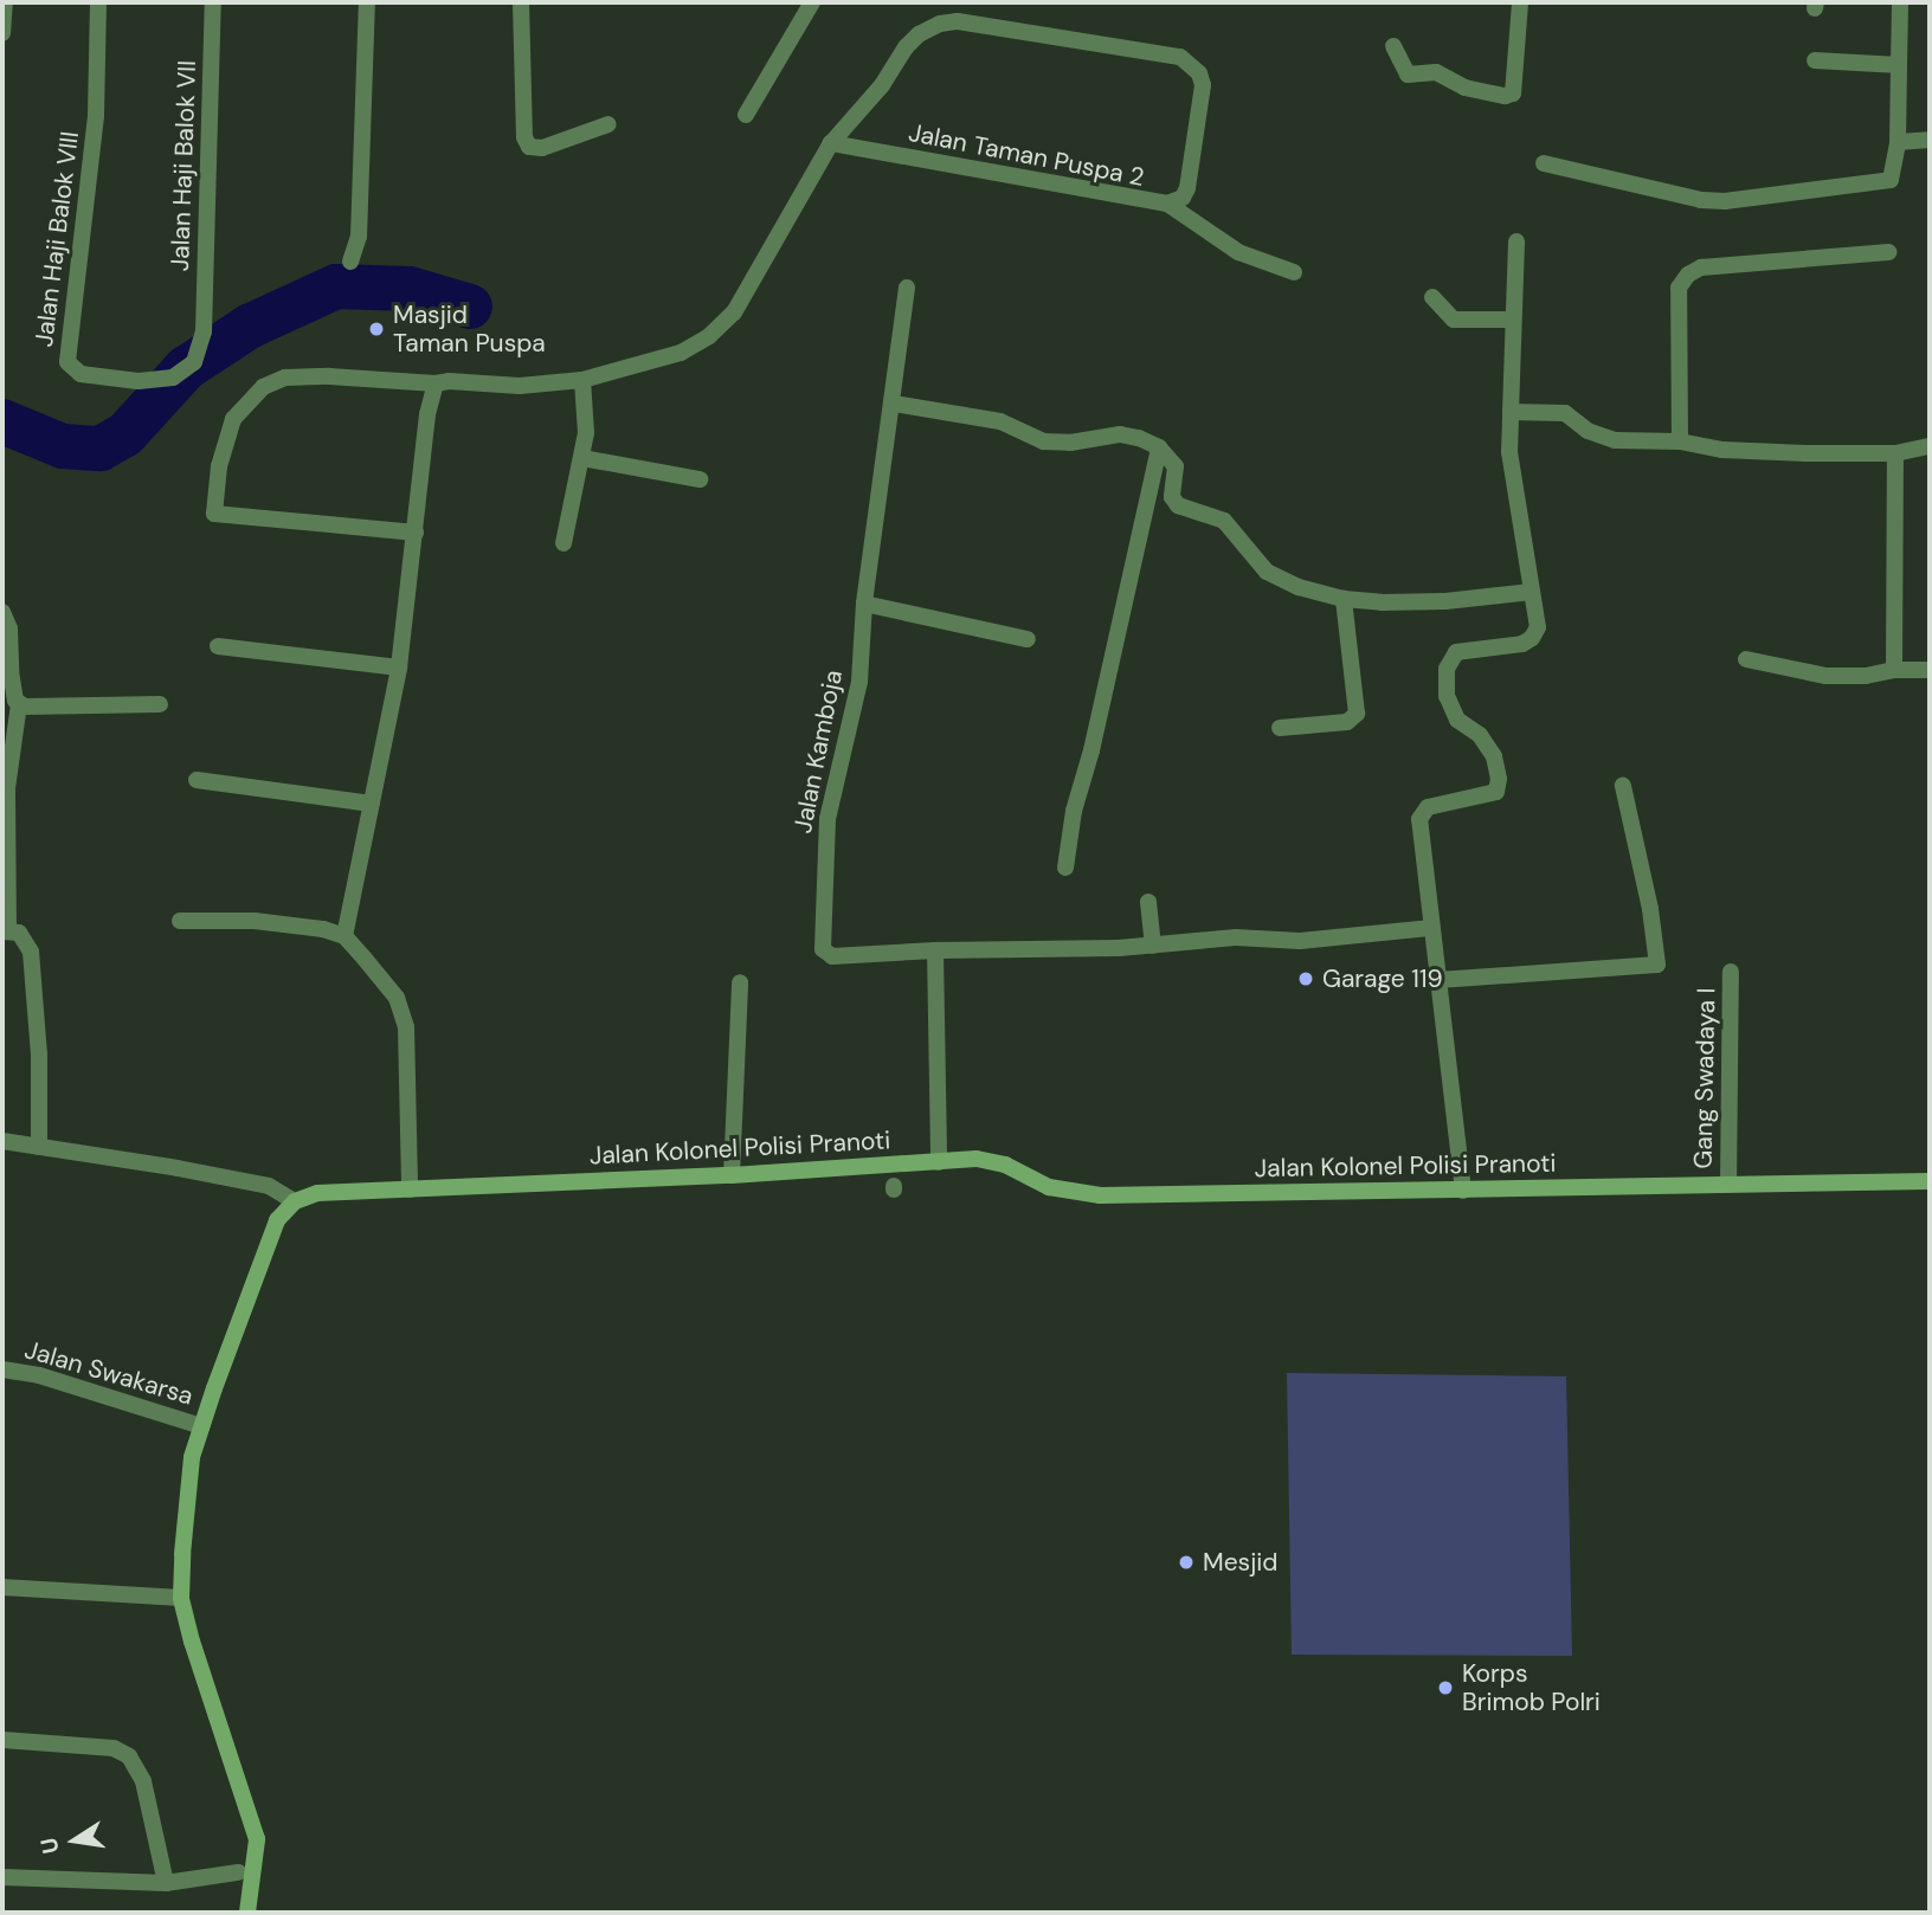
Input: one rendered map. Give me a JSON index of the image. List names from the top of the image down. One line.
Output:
{"streets":{"street":["Jalan Taman Puspa 2","Jalan Haji Balok VII","Jalan Haji Balok VIII","Jalan Kamboja","Gang Swadaya I","Jalan Kolonel Polisi Pranoti","Jalan Swakarsa"]},"crossings":[["Jalan Haji Balok VII","Jalan Haji Balok VIII"],["Gang Swadaya I","Jalan Kolonel Polisi Pranoti"]],"places":["Masjid Taman Puspa","Garage 119","Mesjid","Korps Brimob Polri"],"north":"left"}
